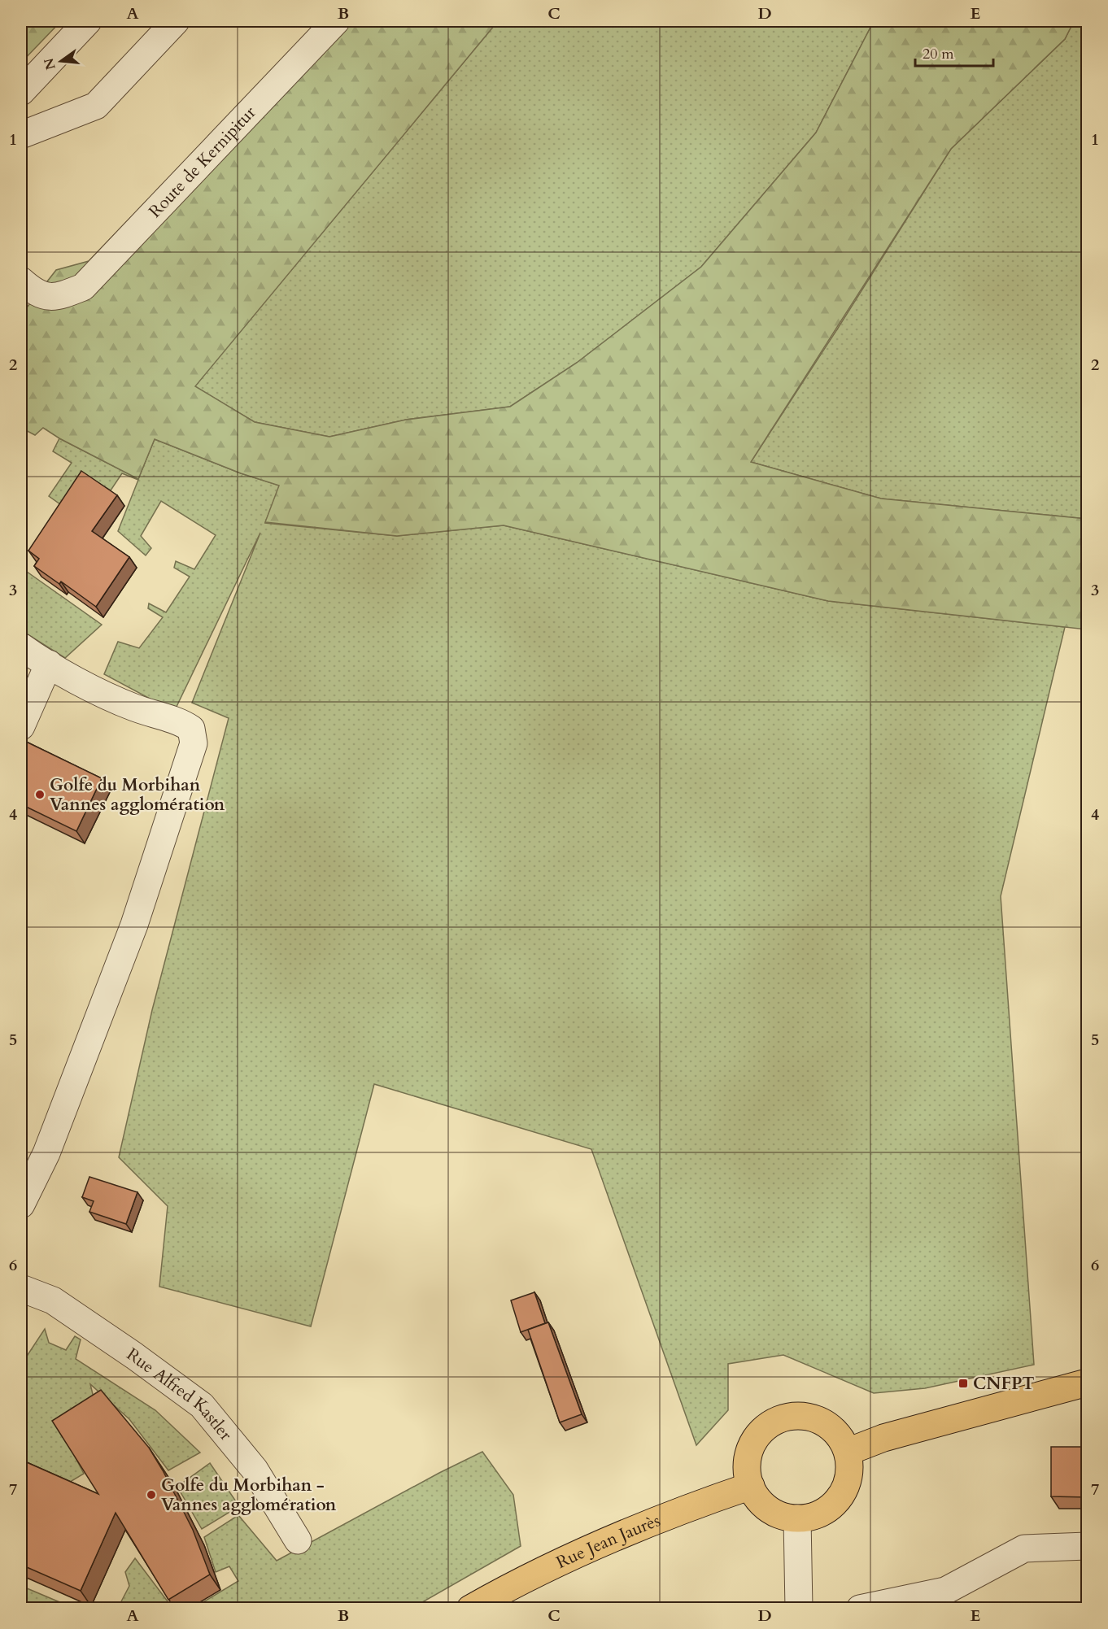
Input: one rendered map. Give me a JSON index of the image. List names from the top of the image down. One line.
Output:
{"streets":{"main road":["Rue Jean Jaurès"],"street":["Route de Kernipitur","Rue Alfred Kastler"]},"places":{"other":["Golfe du Morbihan Vannes agglomération","Golfe du Morbihan - Vannes agglomération"],"transit":["CNFPT"]},"scale_bar":"20 m","north":"left","grid":{"columns":["A","B","C","D","E"],"rows":["1","2","3","4","5","6","7"]}}
